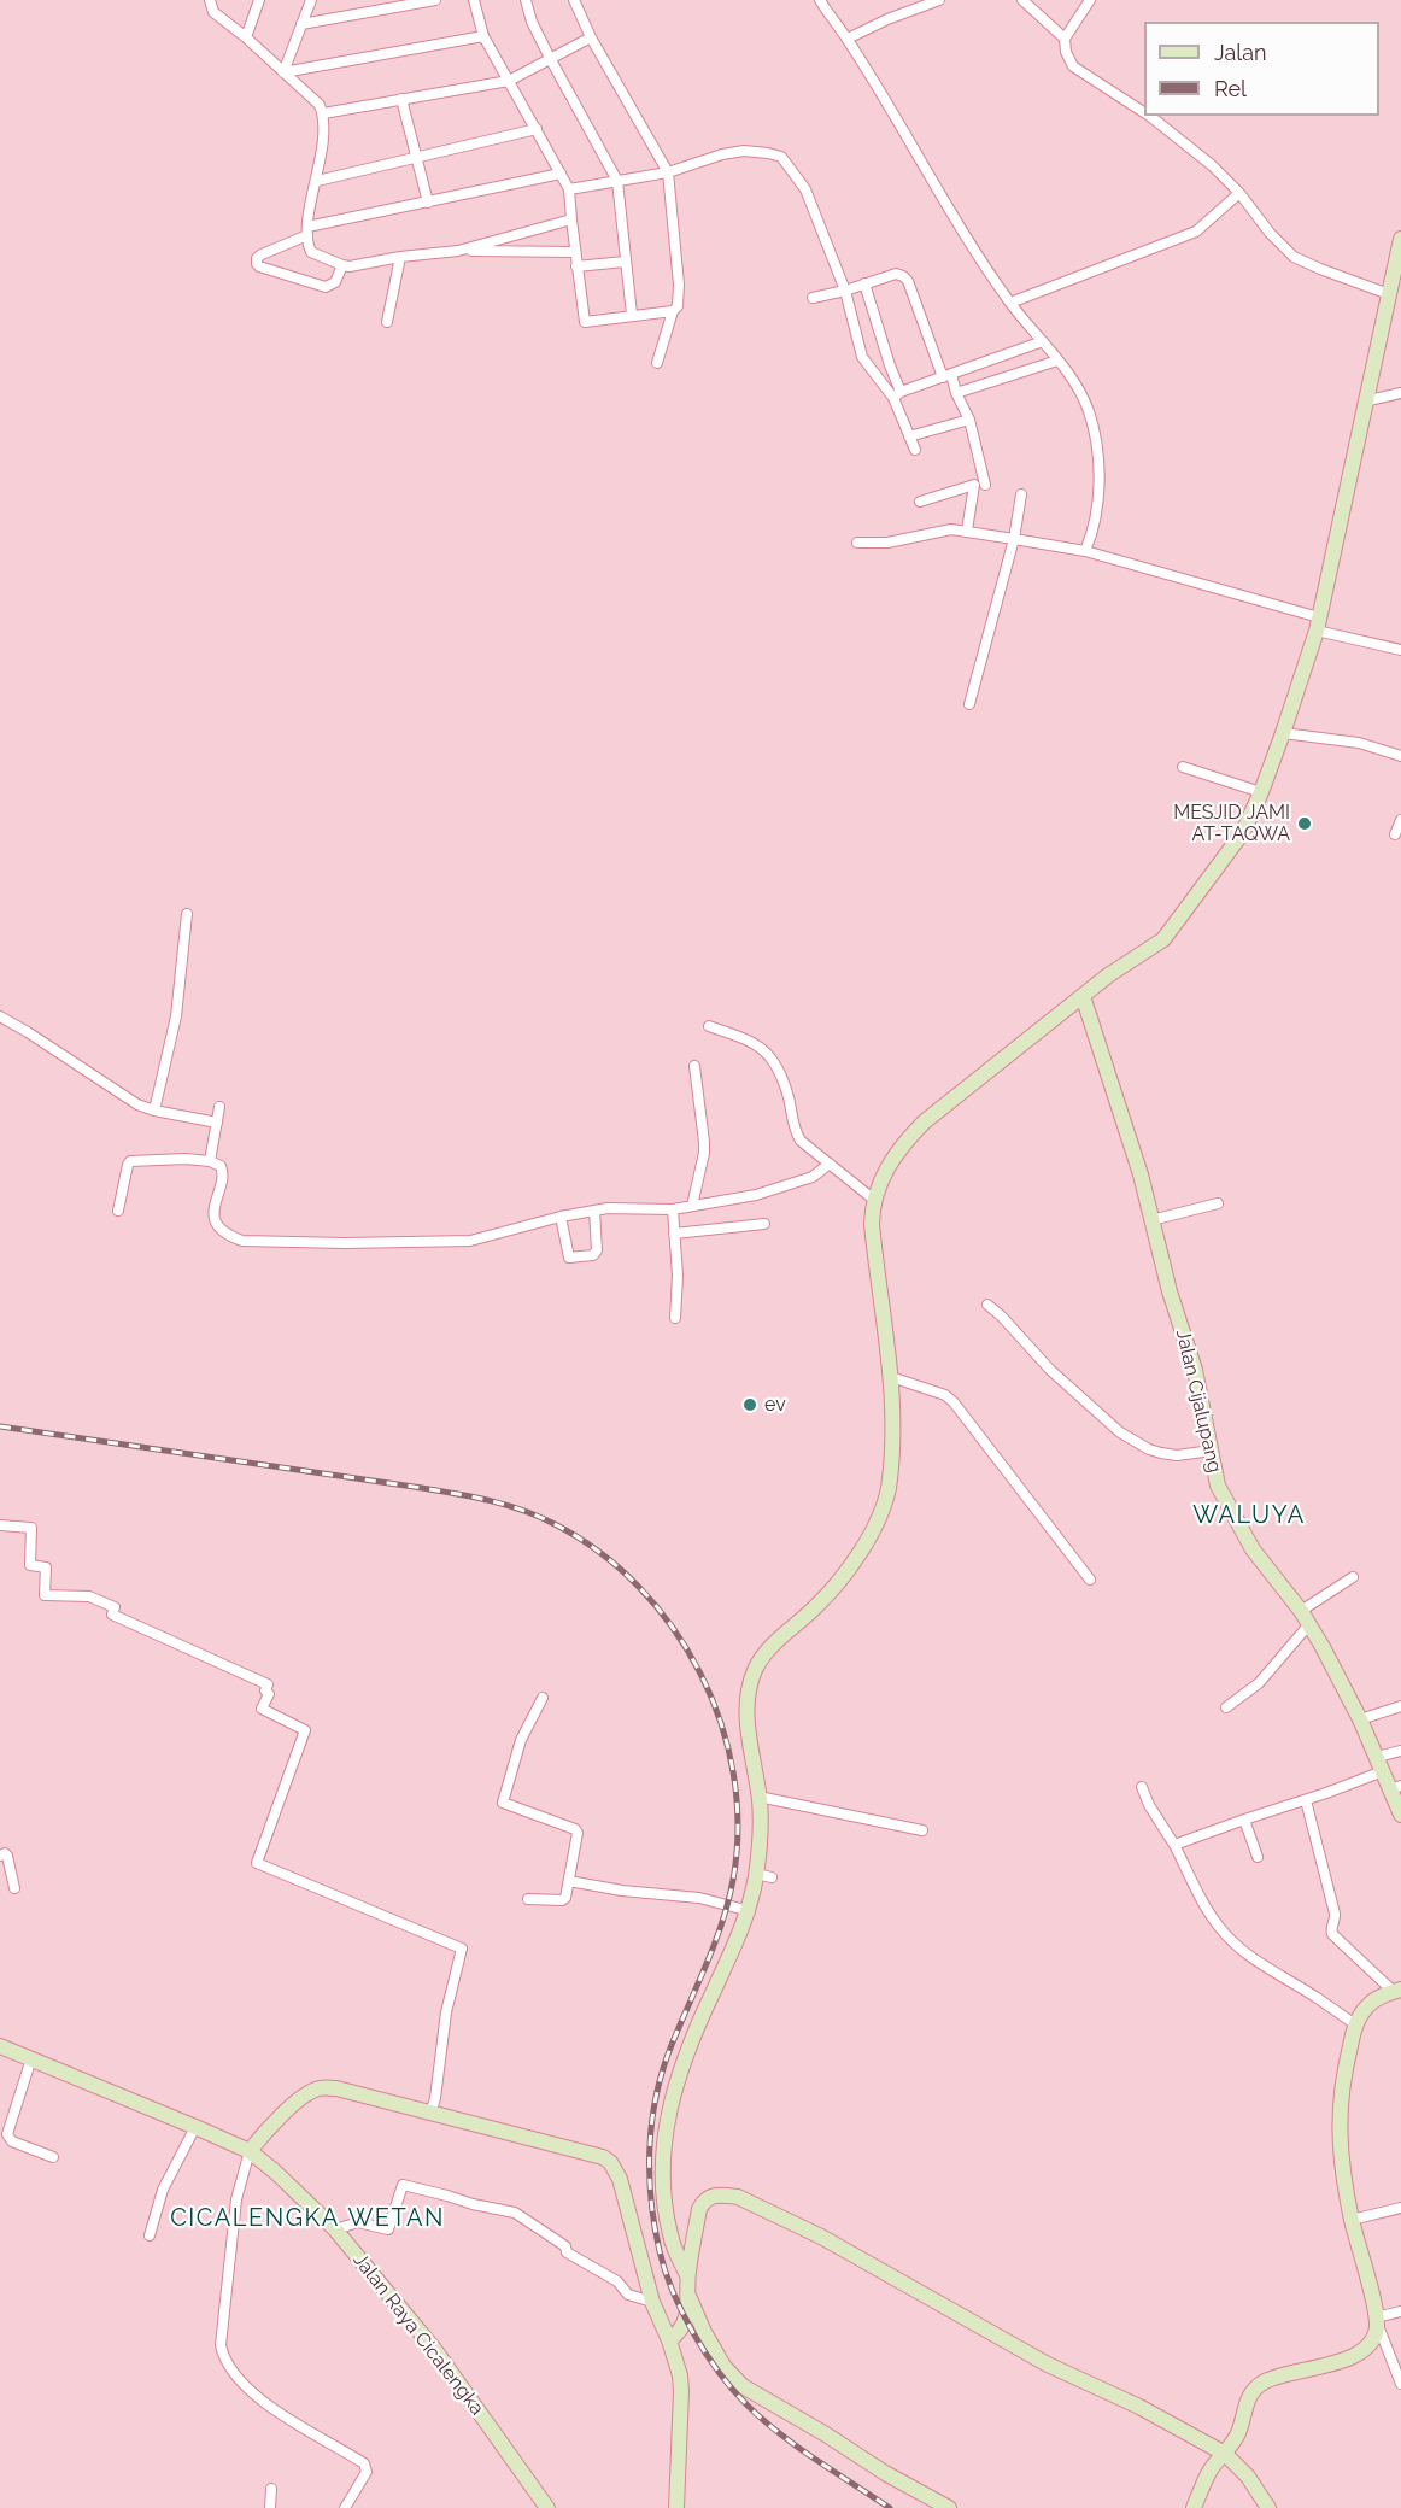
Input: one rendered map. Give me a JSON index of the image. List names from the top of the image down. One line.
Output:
{"streets":{"street":["Jalan Cijalupang","Jalan Raya Cicalengka"]},"districts":["WALUYA","CICALENGKA WETAN"],"places":["MESJID JAMI AT-TAQWA","ev"],"legend":["Jalan","Rel"]}
